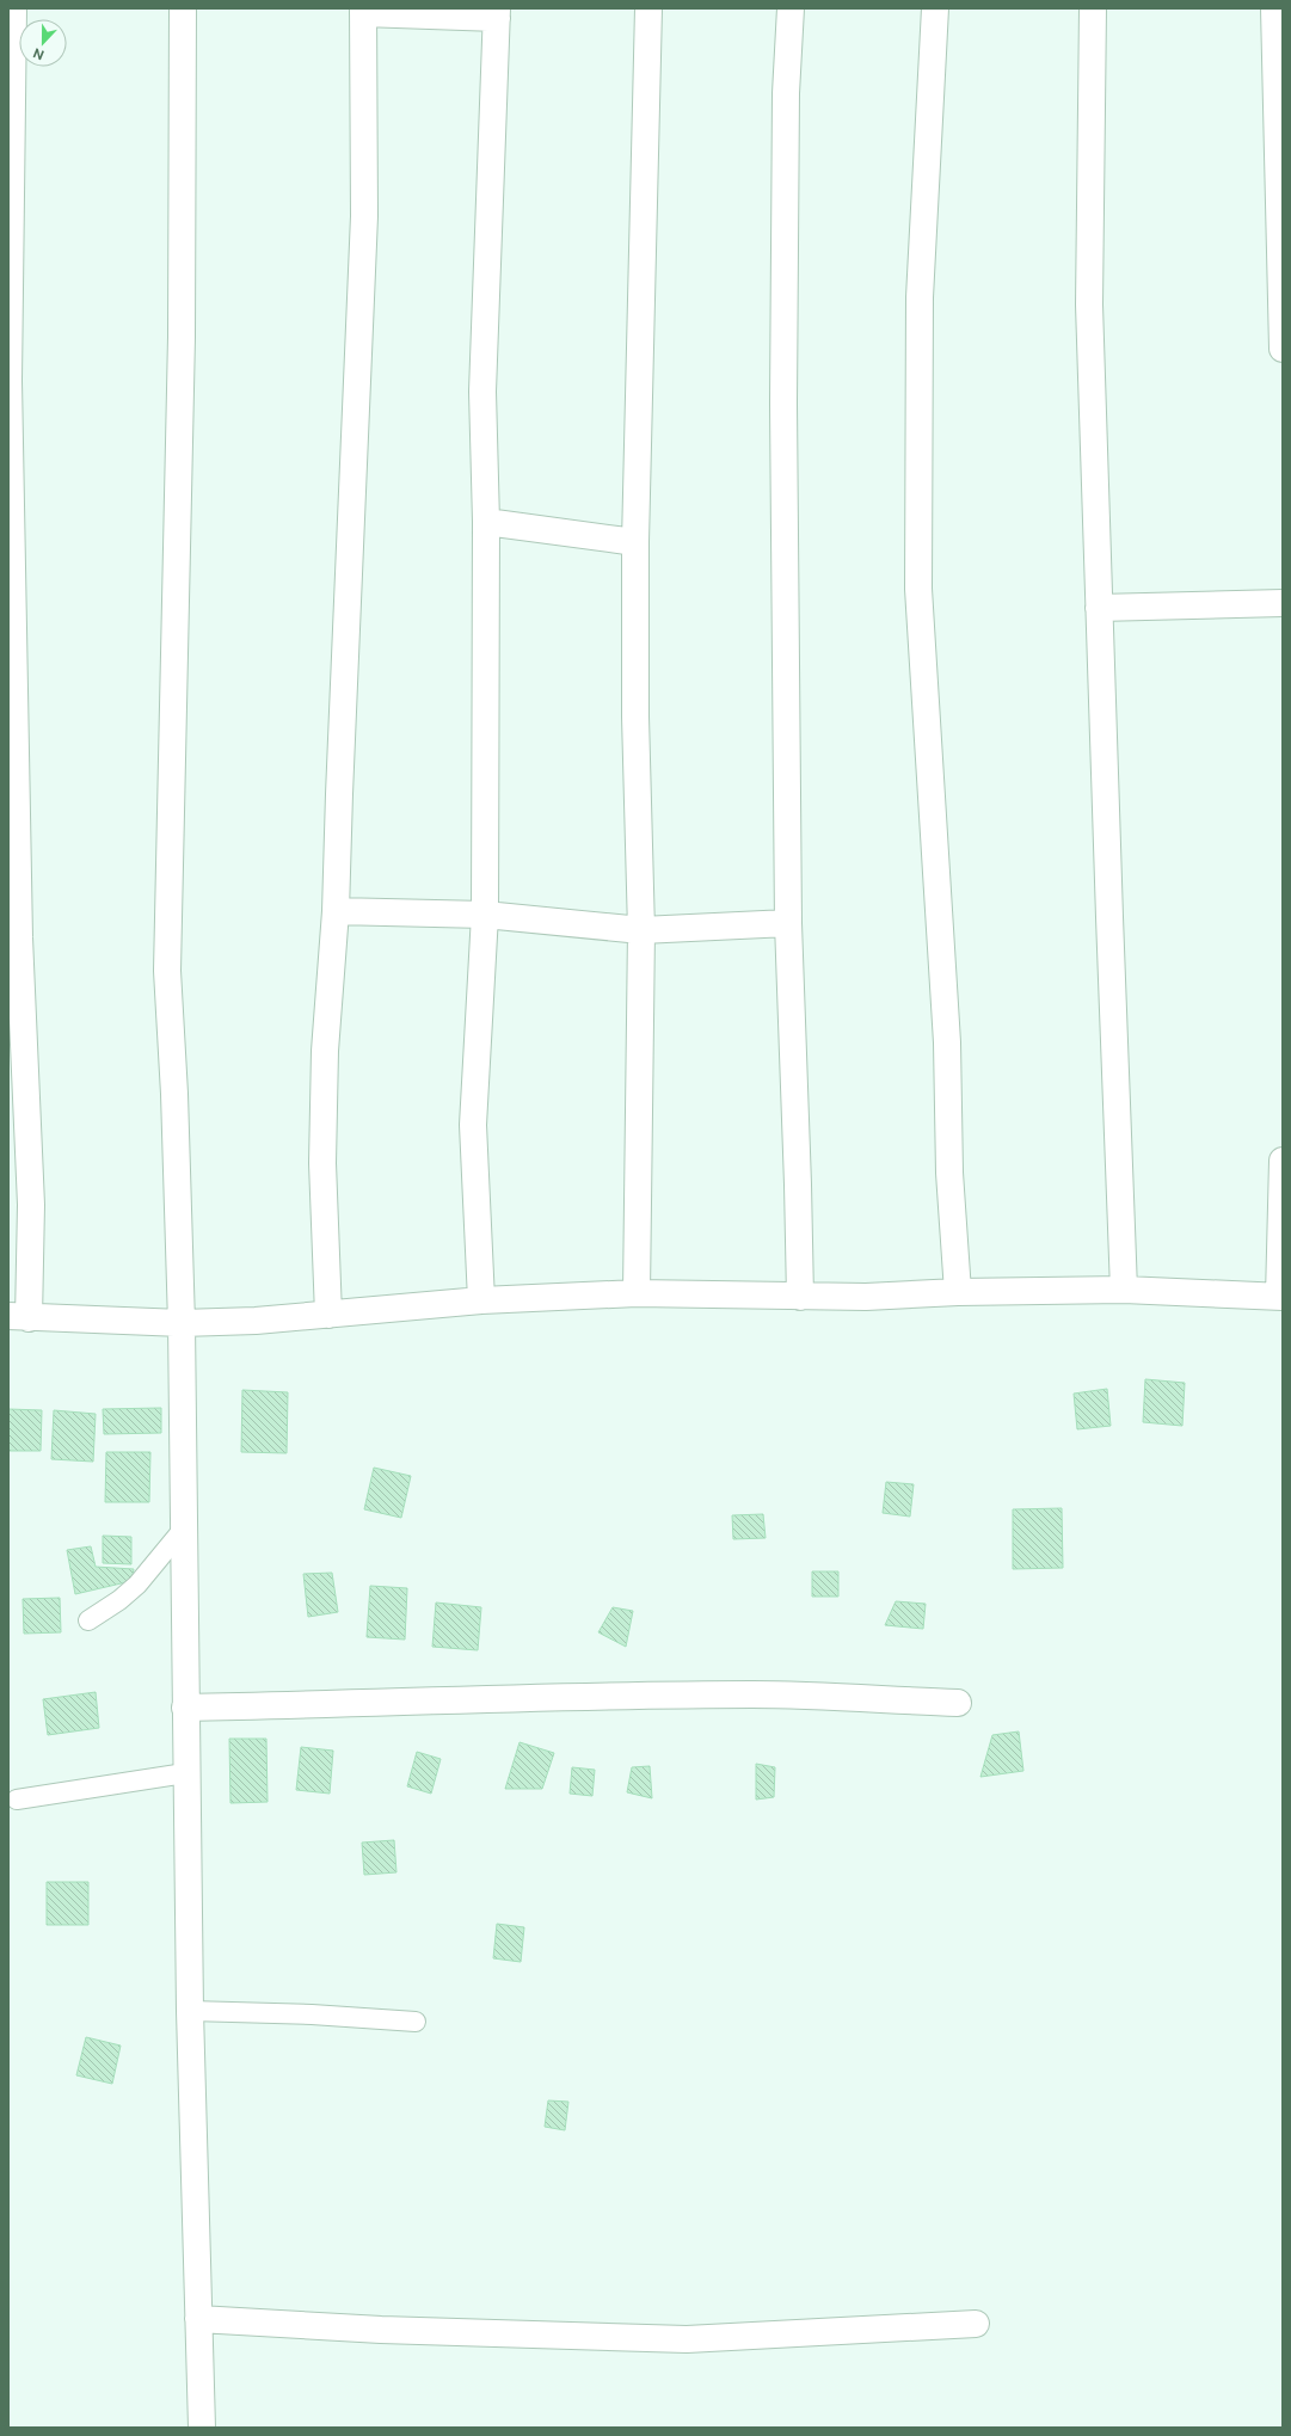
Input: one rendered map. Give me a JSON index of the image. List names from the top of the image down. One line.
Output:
{"north":"bottom"}
